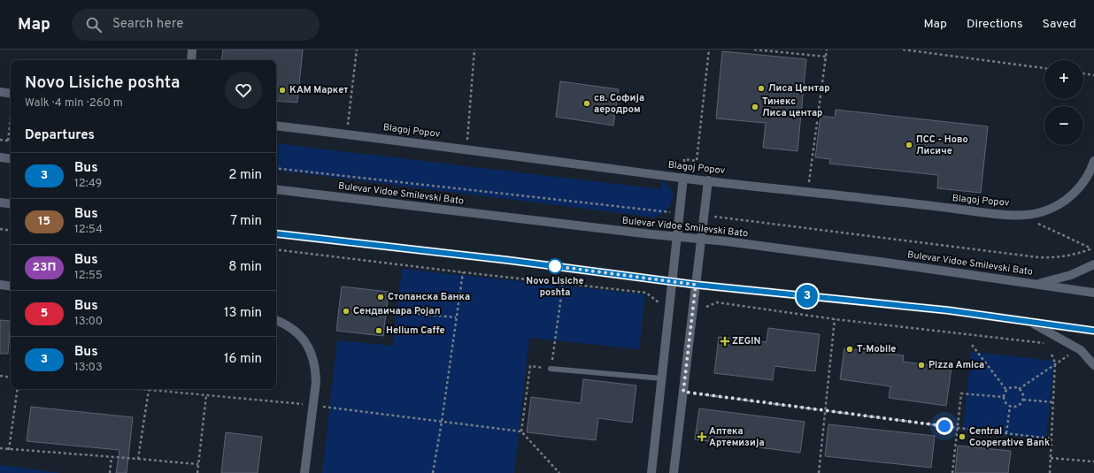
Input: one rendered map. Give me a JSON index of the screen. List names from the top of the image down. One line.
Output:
{"streets":{"street":["Blagoj Popov","Bulevar Vidoe Smilevski Bato"]},"places":{"other":["Лиса Центар","КАМ Маркет","св. Софија аеродром","Тинекс Лиса центар","ПСС - Ново Лисиче","Novo Lisiche poshta","Стопанска Банка","Сендвичара Ројал","Helium Caffe","T-Mobile","Pizza Amica","Central Cooperative Bank"],"health":["ZEGIN","Аптека Артемизија"]},"lines":["bus line 3"],"page":{"header":"Map","search":"Search here","nav":["Map","Directions","Saved"],"on_map":"3","map_buttons":["+","−"],"heading":[["Novo Lisiche poshta","Walk · 4 min · 260 m"],"Departures"],"list":[{"mark":"3","name":"Bus","note":"12:49","value":"2 min"},{"mark":"15","name":"Bus","note":"12:54","value":"7 min"},{"mark":"23П","name":"Bus","note":"12:55","value":"8 min"},{"mark":"5","name":"Bus","note":"13:00","value":"13 min"},{"mark":"3","name":"Bus","note":"13:03","value":"16 min"}]}}
